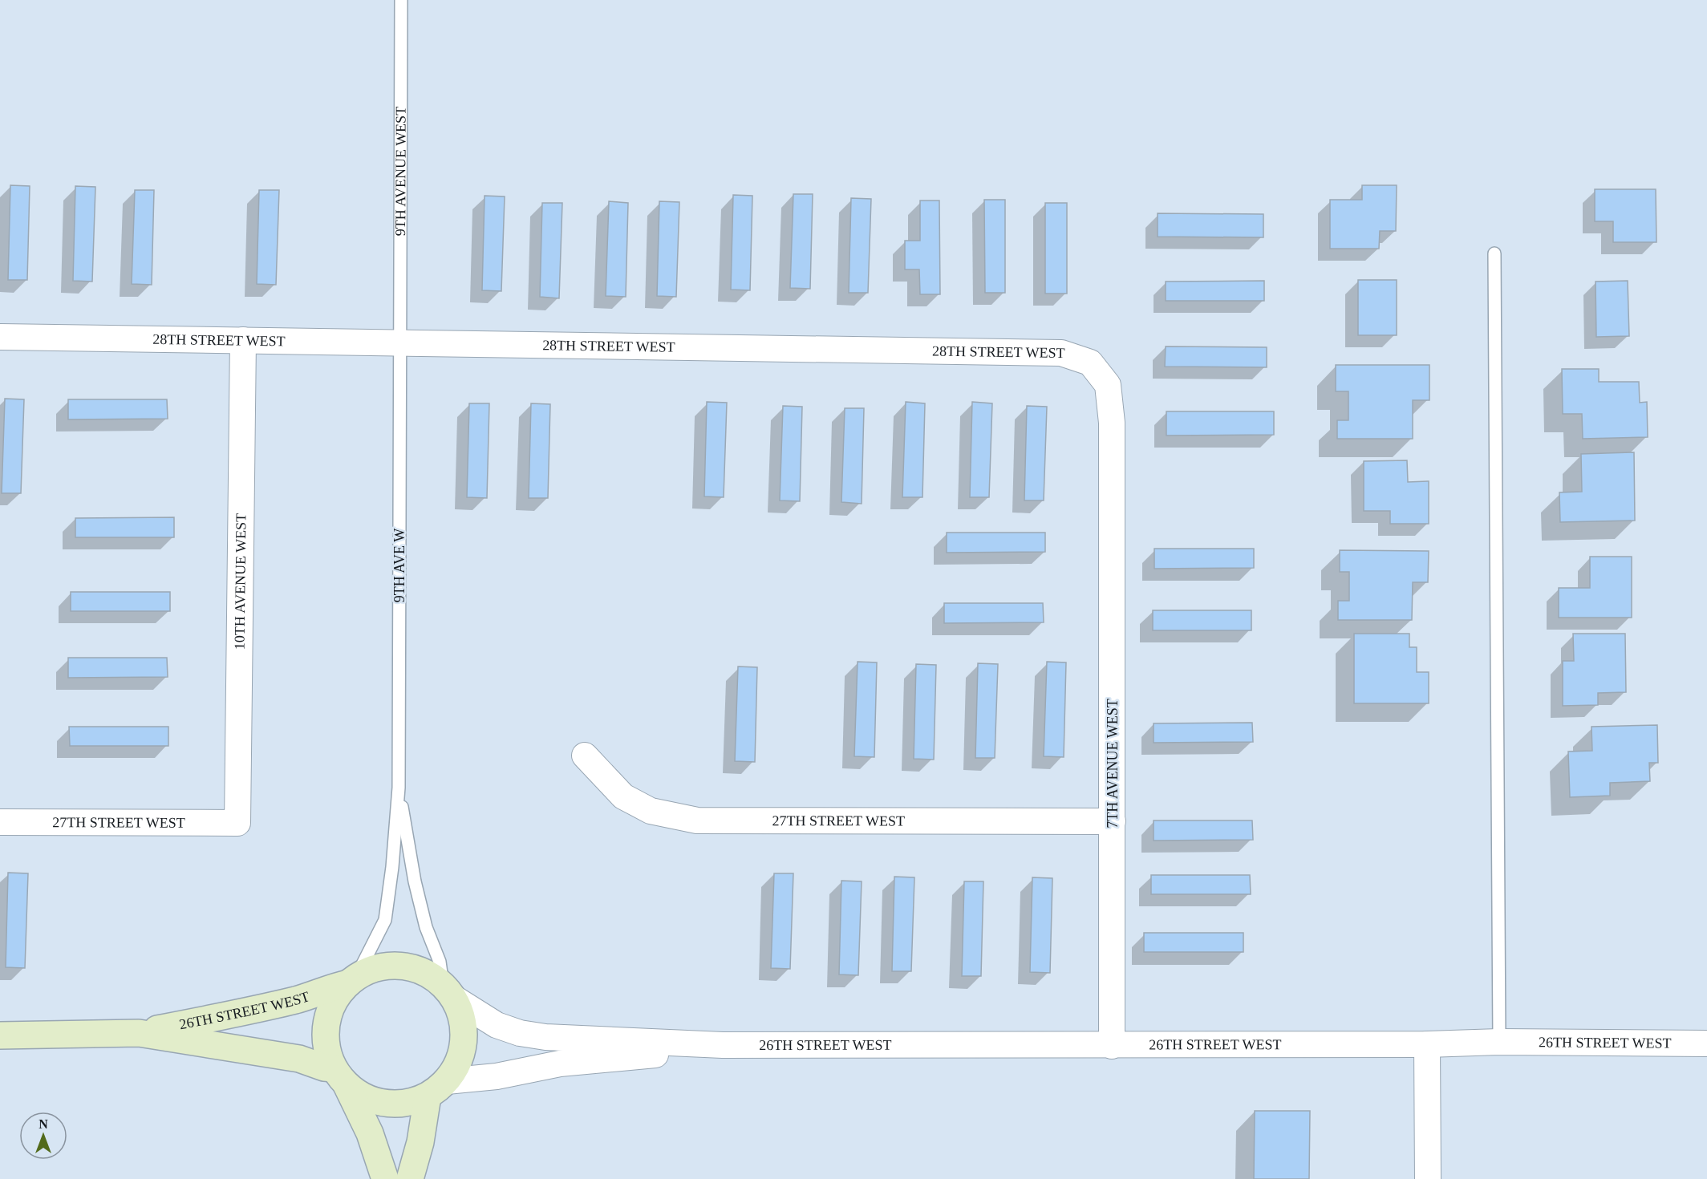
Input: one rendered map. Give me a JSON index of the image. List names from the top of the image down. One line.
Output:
{"streets":{"street":["28TH STREET WEST","10TH AVENUE WEST","7TH AVENUE WEST","27TH STREET WEST","26TH STREET WEST"],"lane":["9TH AVENUE WEST","9TH AVE W"]},"crossings":[["9TH AVENUE WEST","28TH STREET WEST"],["9TH AVENUE WEST","9TH AVE W"],["28TH STREET WEST","9TH AVE W"],["28TH STREET WEST","10TH AVENUE WEST"],["28TH STREET WEST","7TH AVENUE WEST"],["10TH AVENUE WEST","27TH STREET WEST"],["7TH AVENUE WEST","27TH STREET WEST"],["7TH AVENUE WEST","26TH STREET WEST"]],"north":"top"}
